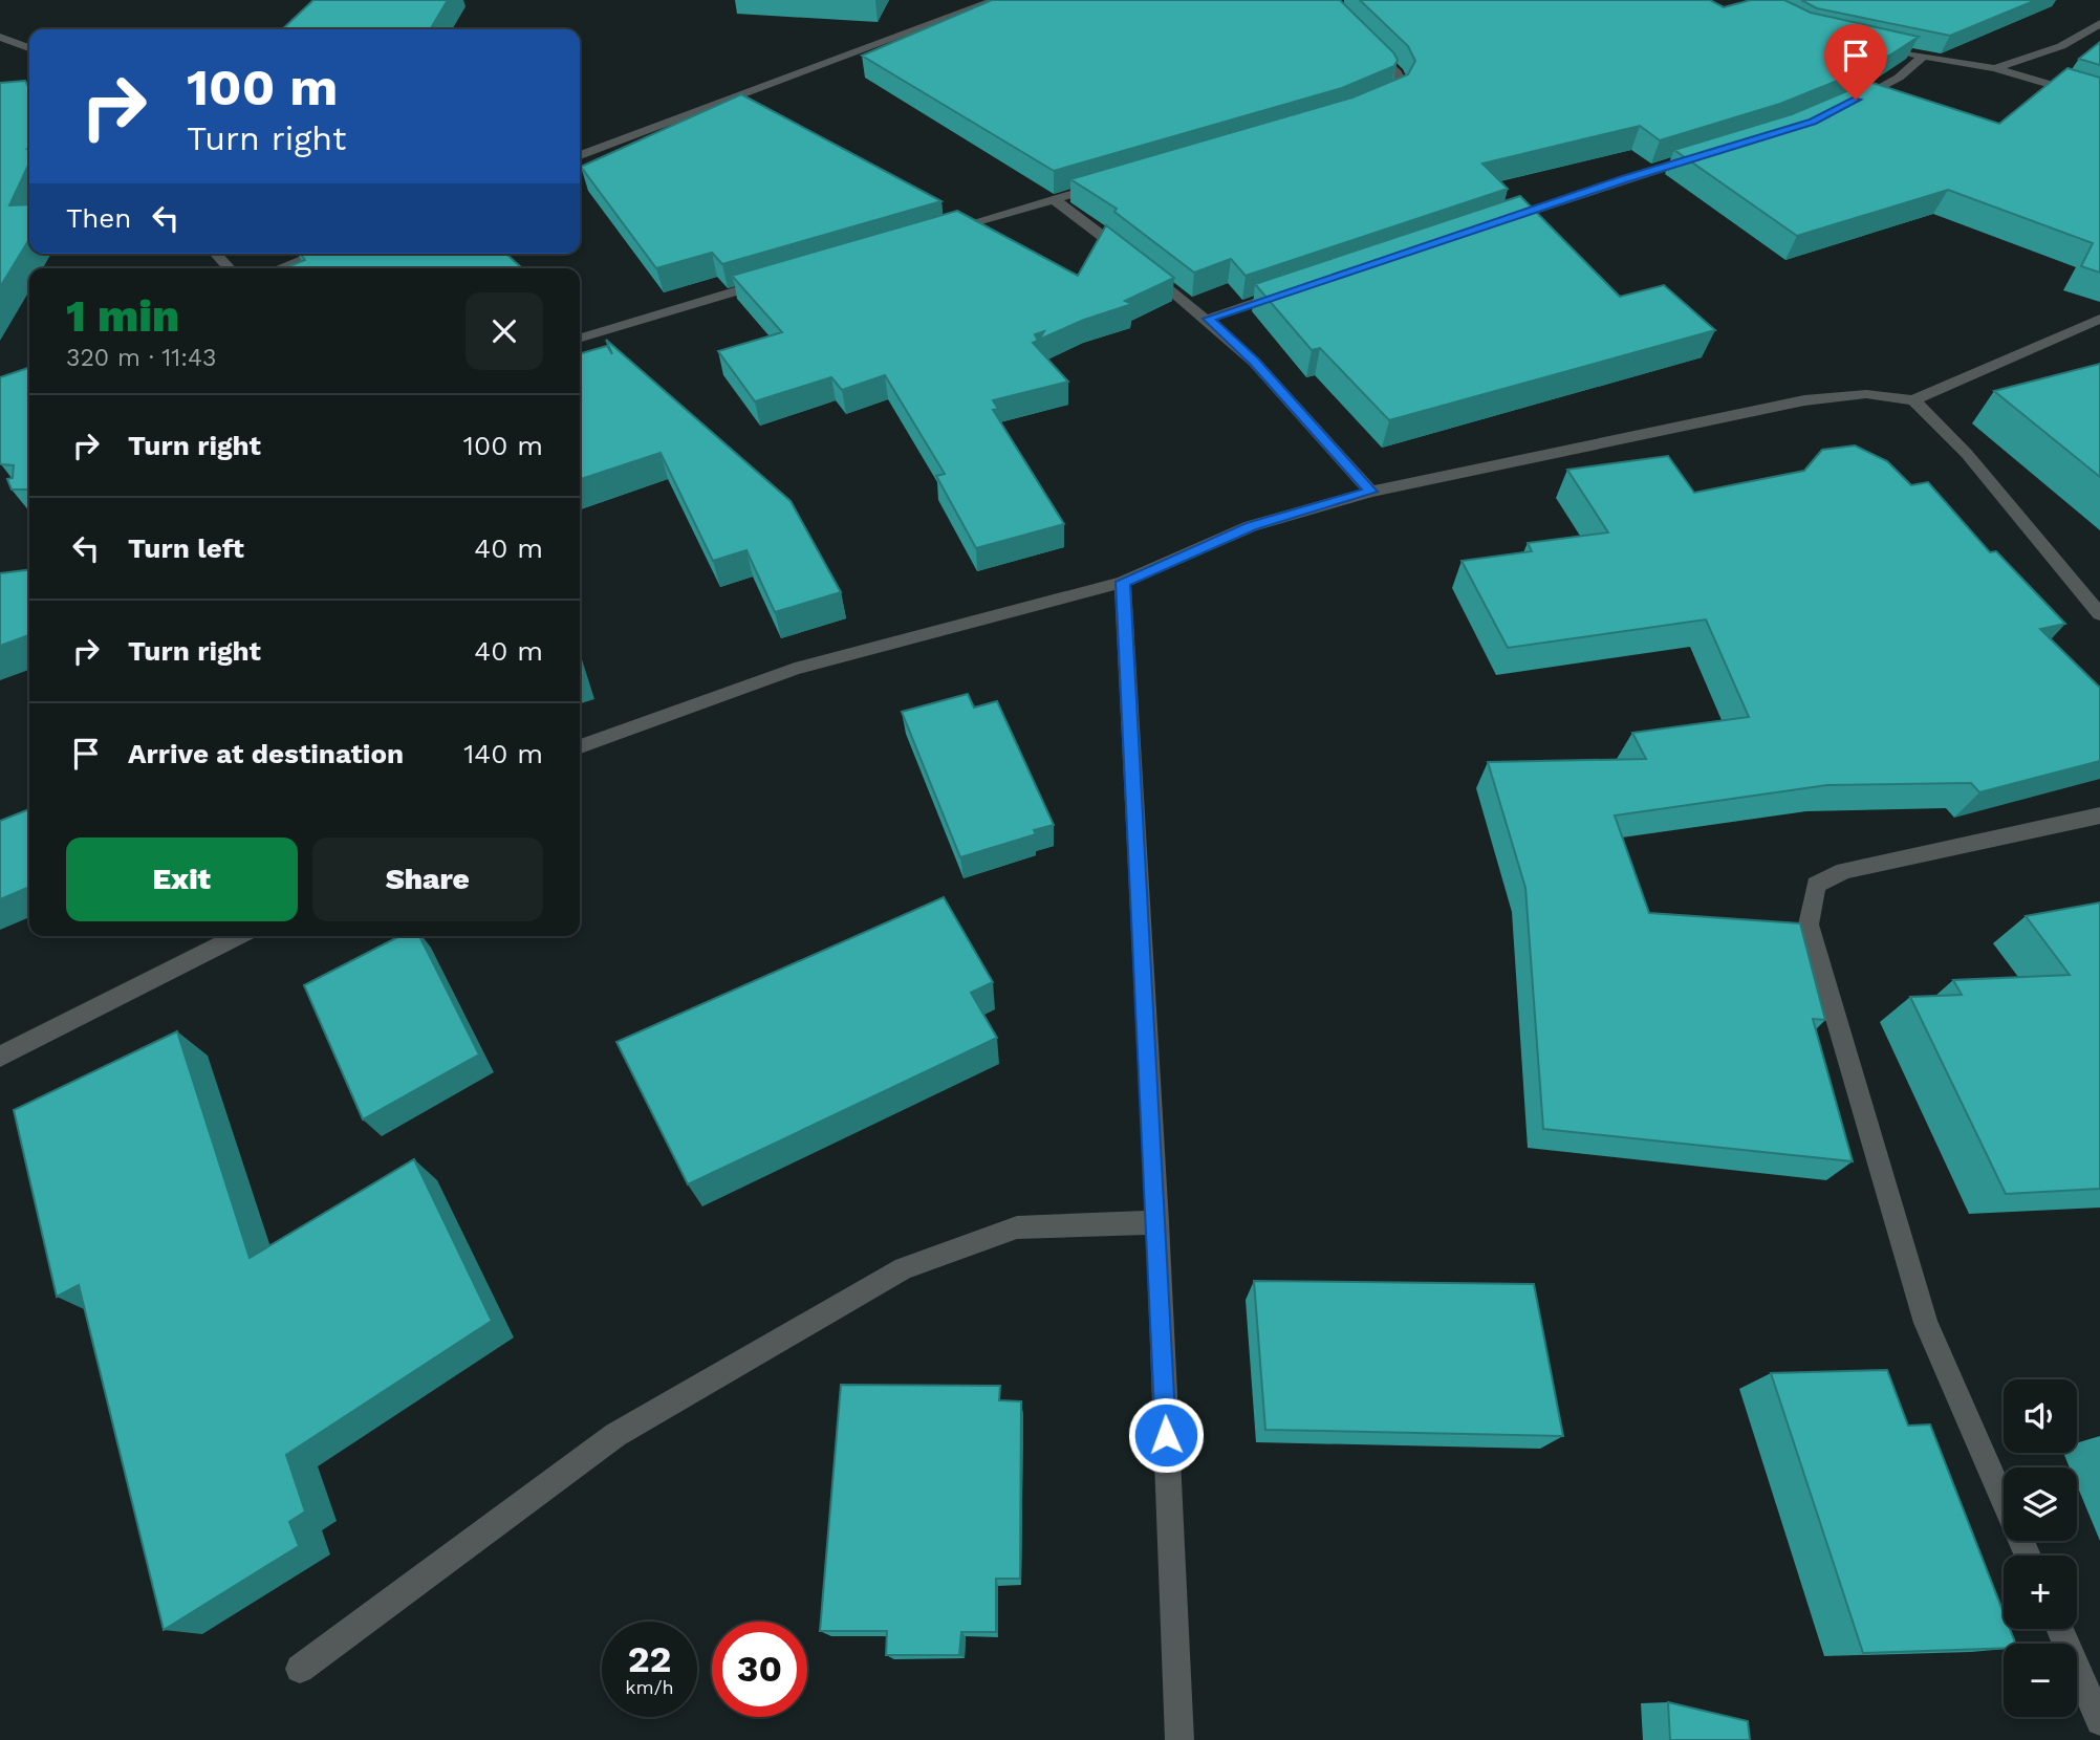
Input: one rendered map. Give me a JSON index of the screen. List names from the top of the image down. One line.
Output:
{"page":{"turn":["100 m","Turn right"],"then":"Then","heading":["1 min","320 m · 11:43"],"list":[{"name":"Turn right","value":"100 m"},{"name":"Turn left","value":"40 m"},{"name":"Turn right","value":"40 m"},{"name":"Arrive at destination","value":"140 m"}],"buttons":["Exit","Share"],"map_buttons":["+","−"],"speed":"22 km/h","limit":"30"}}
